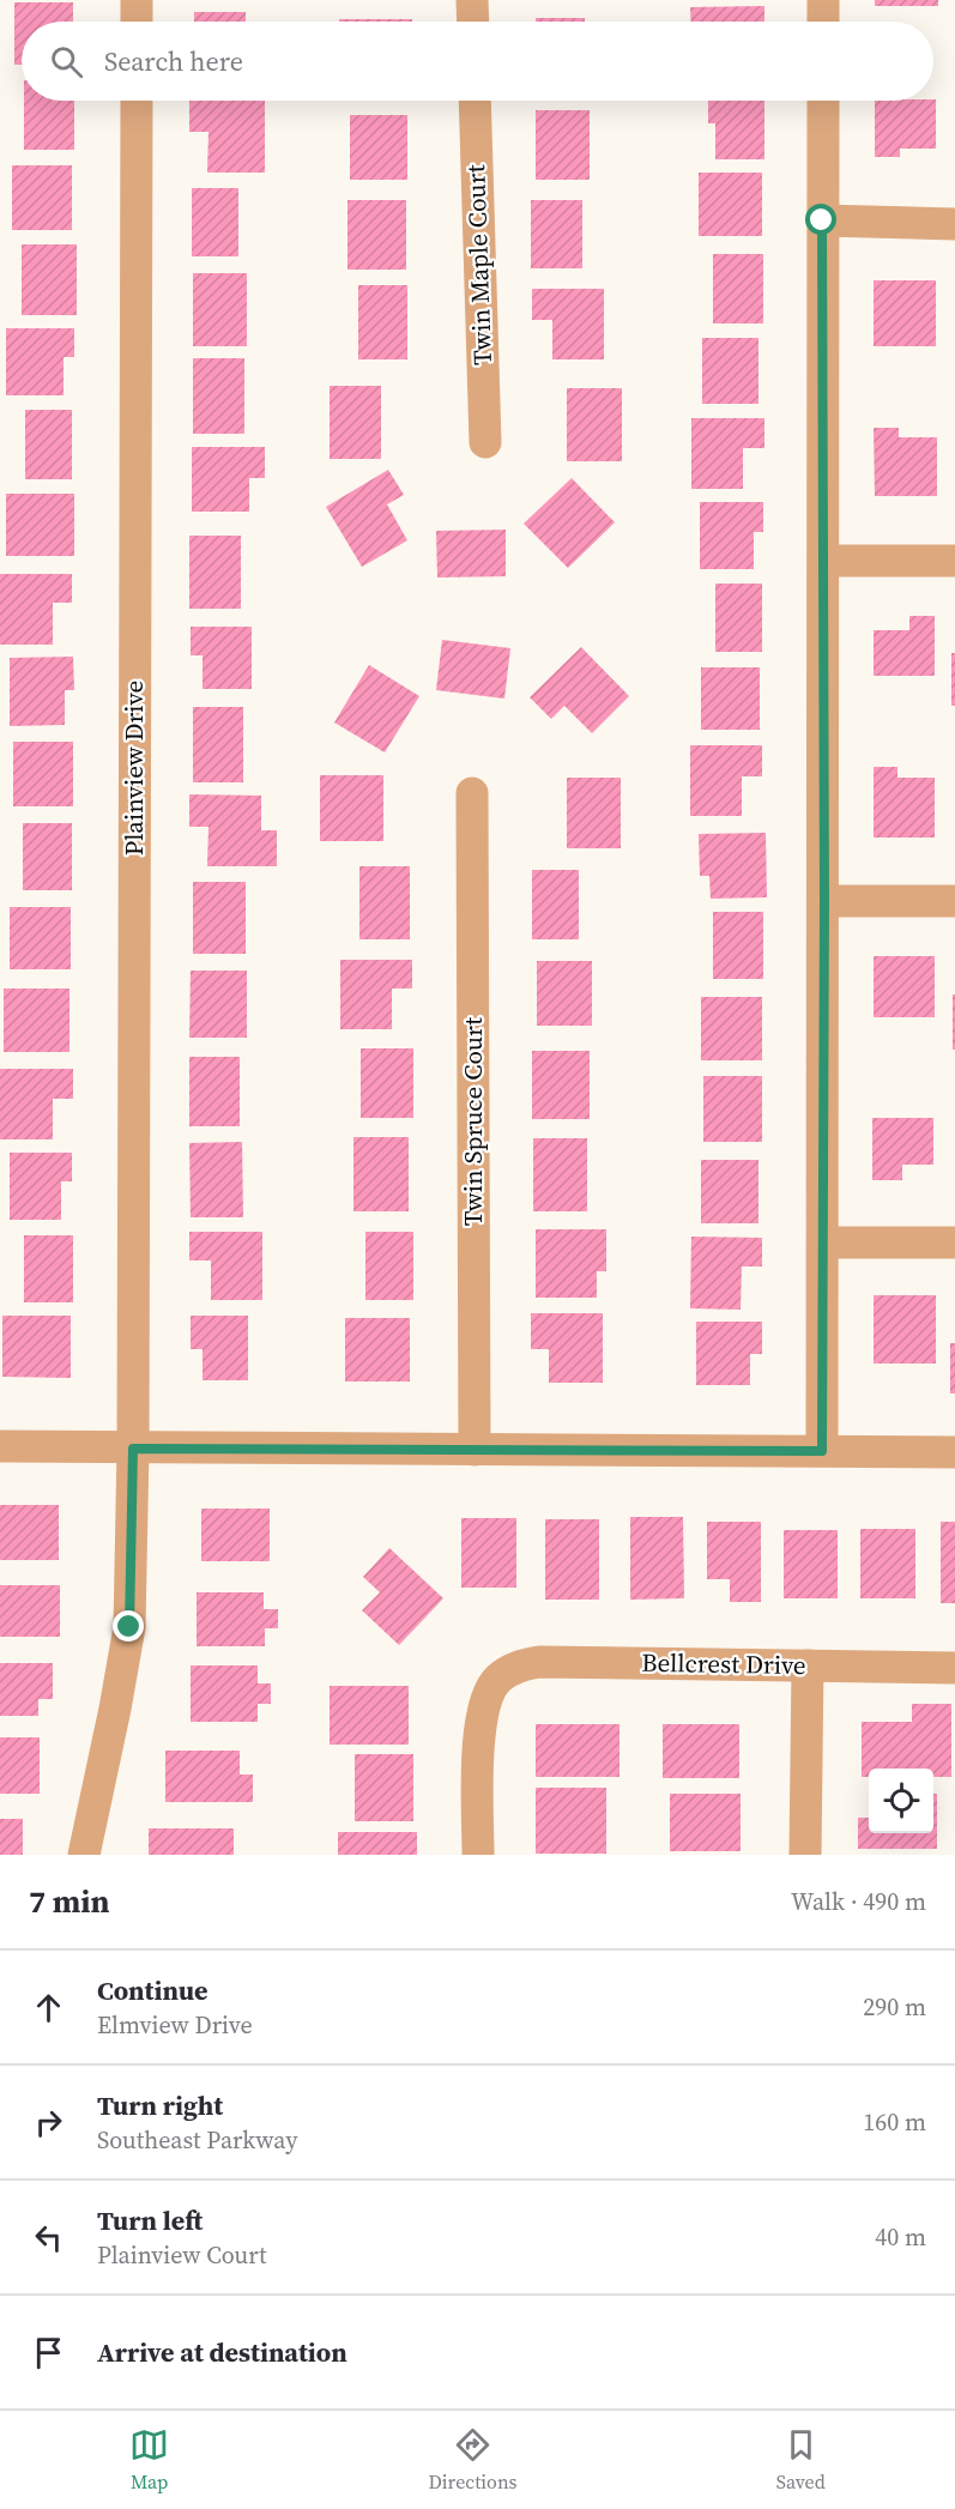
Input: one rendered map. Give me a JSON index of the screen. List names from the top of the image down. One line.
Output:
{"streets":{"street":["Twin Maple Court","Plainview Drive","Twin Spruce Court","Bellcrest Drive"]},"page":{"search":"Search here","heading":["7 min","Walk · 490 m"],"list":[["Continue","Elmview Drive","290 m"],["Turn right","Southeast Parkway","160 m"],["Turn left","Plainview Court","40 m"],"Arrive at destination"],"nav":["Map","Directions","Saved"]}}
